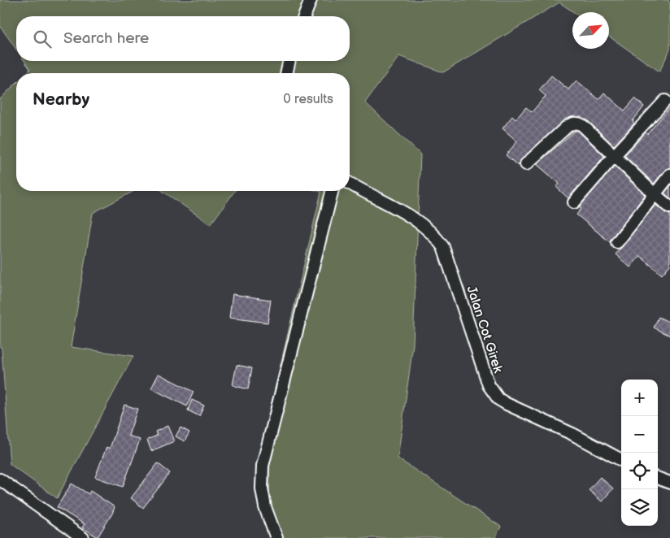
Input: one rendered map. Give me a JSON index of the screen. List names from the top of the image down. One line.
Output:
{"streets":{"street":["Jalan Cot Girek"]},"north":"top right","page":{"search":"Search here","heading":["Nearby","0 results"],"map_buttons":["+","−"]}}
